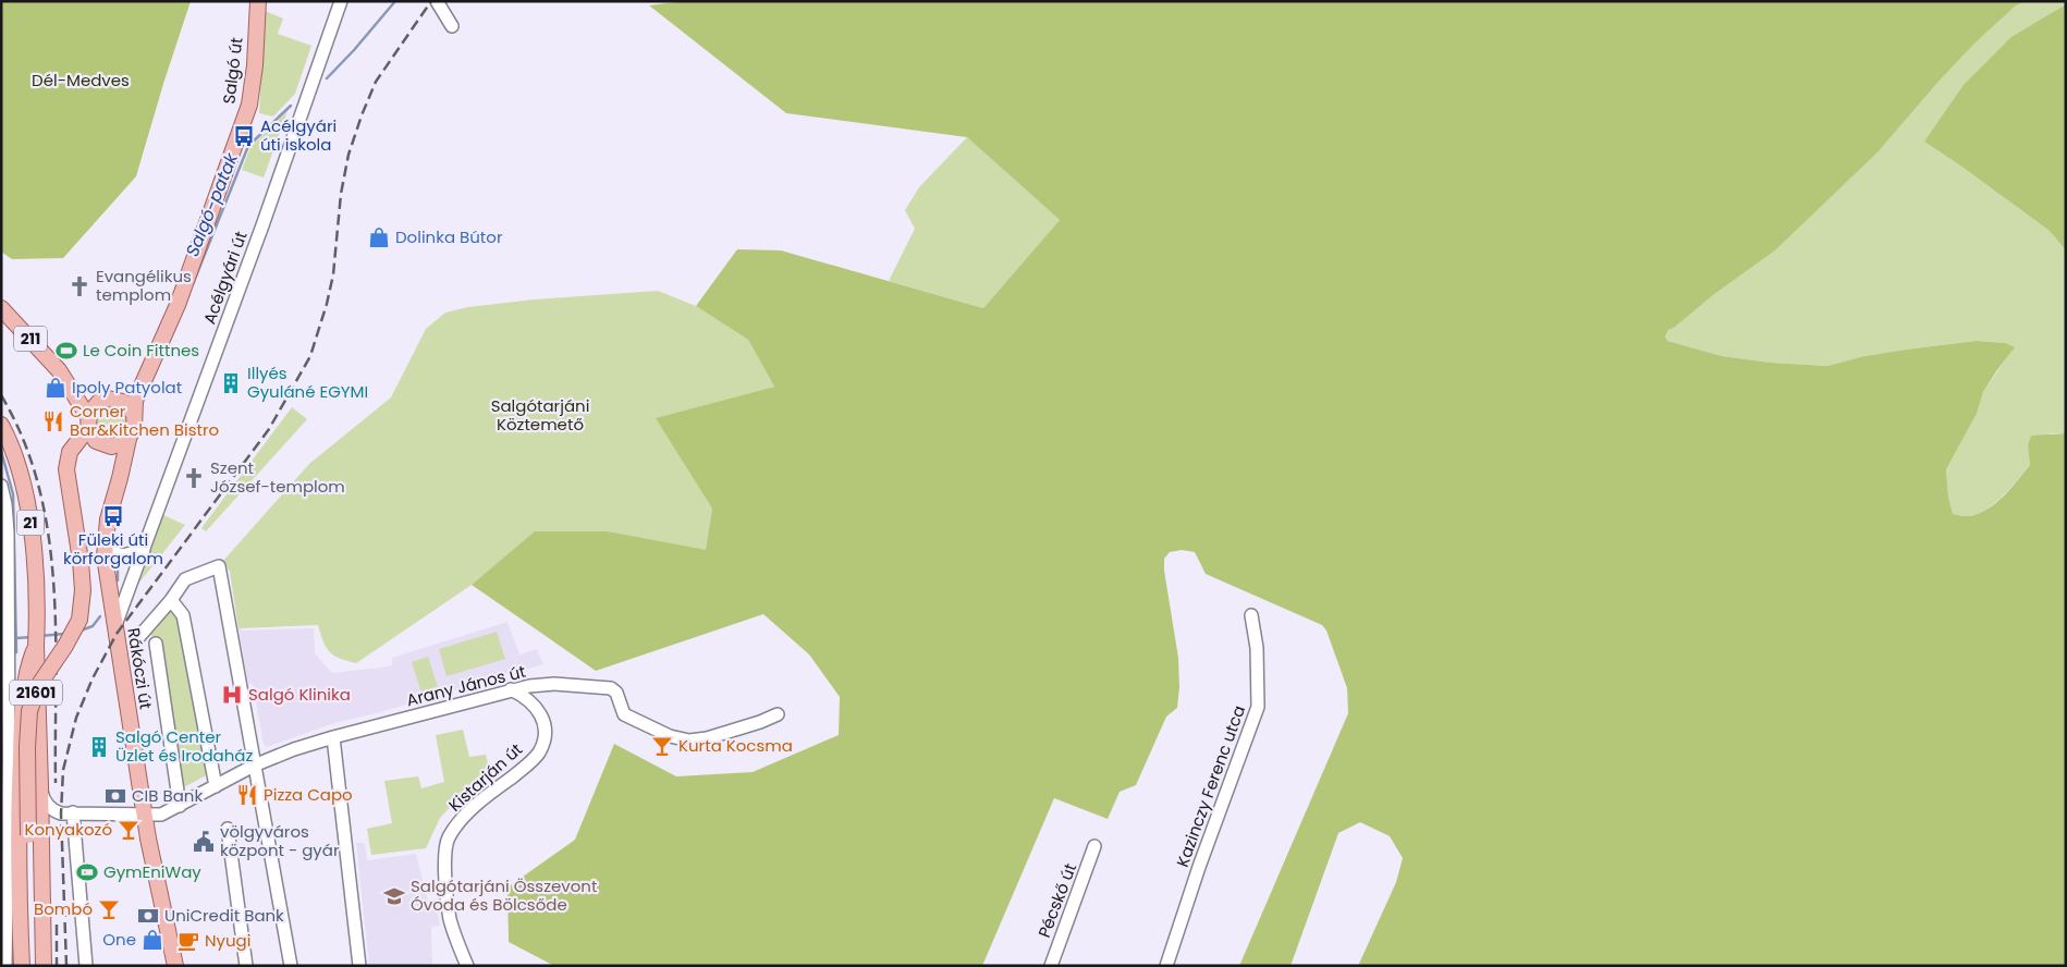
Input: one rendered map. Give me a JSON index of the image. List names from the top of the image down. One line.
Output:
{"streets":{"main road":["Salgó út","211","21","Rákóczi út","21601"],"street":["Acélgyári út","Arany János út","Kistarján út","Kazinczy Ferenc utca","Pécskő út"]},"crossings":[["Acélgyári út","Rákóczi út"],["211","Rákóczi út"],["211","21601"],["21","Arany János út"],["21","21601"],["Rákóczi út","Arany János út"],["Arany János út","Kistarján út"]],"water":["Salgó-patak"],"parks":["Dél-Medves","Salgótarjáni Köztemető"],"places":{"bus stop":["Acélgyári úti iskola","Füleki úti körforgalom"],"shop":["Dolinka Bútor","Ipoly Patyolat","One"],"church":["Evangélikus templom","Szent József-templom"],"sports":["Le Coin Fittnes","GymEniWay"],"building":["Illyés Gyuláné EGYMI","Salgó Center Üzlet és Irodaház"],"restaurant":["Corner Bar&Kitchen Bistro","Pizza Capo"],"hospital":["Salgó Klinika"],"bar":["Kurta Kocsma","Konyakozó","Bombó"],"bank":["CIB Bank","UniCredit Bank"],"public building":["völgyváros központ - gyár"],"school or university":["Salgótarjáni Összevont Óvoda és Bölcsőde"],"cafe":["Nyugi"]}}
